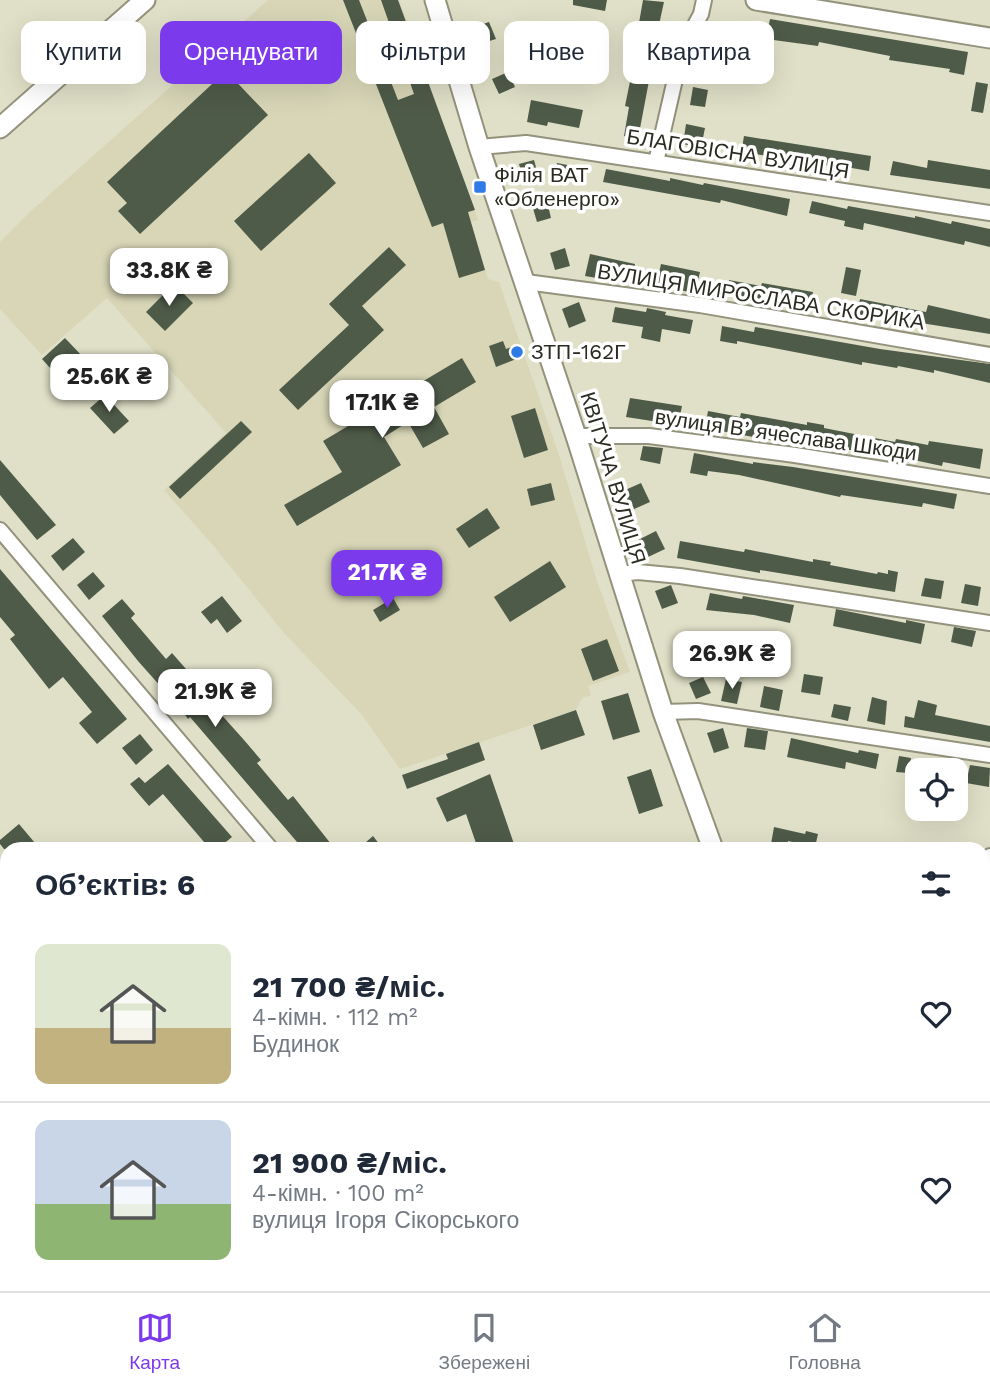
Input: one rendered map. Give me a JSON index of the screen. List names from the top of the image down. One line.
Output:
{"streets":{"street":["БЛАГОВІСНА ВУЛИЦЯ","ВУЛИЦЯ МИРОСЛАВА СКОРИКА","вулиця Вʼячеслава Шкоди","КВІТУЧА ВУЛИЦЯ"]},"crossings":[["БЛАГОВІСНА ВУЛИЦЯ","КВІТУЧА ВУЛИЦЯ"],["ВУЛИЦЯ МИРОСЛАВА СКОРИКА","КВІТУЧА ВУЛИЦЯ"],["вулиця Вʼячеслава Шкоди","КВІТУЧА ВУЛИЦЯ"]],"places":{"transit":["Філія ВАТ «Обленерго»"],"other":["ЗТП-162Г"]},"page":{"chip":["Купити","Орендувати","Фільтри","Нове","Квартира"],"price":["33.8K ₴","25.6K ₴","17.1K ₴","21.7K ₴","26.9K ₴","21.9K ₴"],"heading":"Об’єктів: 6","list":[{"name":"21 700 ₴/міс.","note":"4-кімн. · 112 m² · Будинок"},{"name":"21 900 ₴/міс.","note":"4-кімн. · 100 m² · вулиця Ігоря Сікорського"}],"tabs":["Карта","Збережені","Головна"]}}
